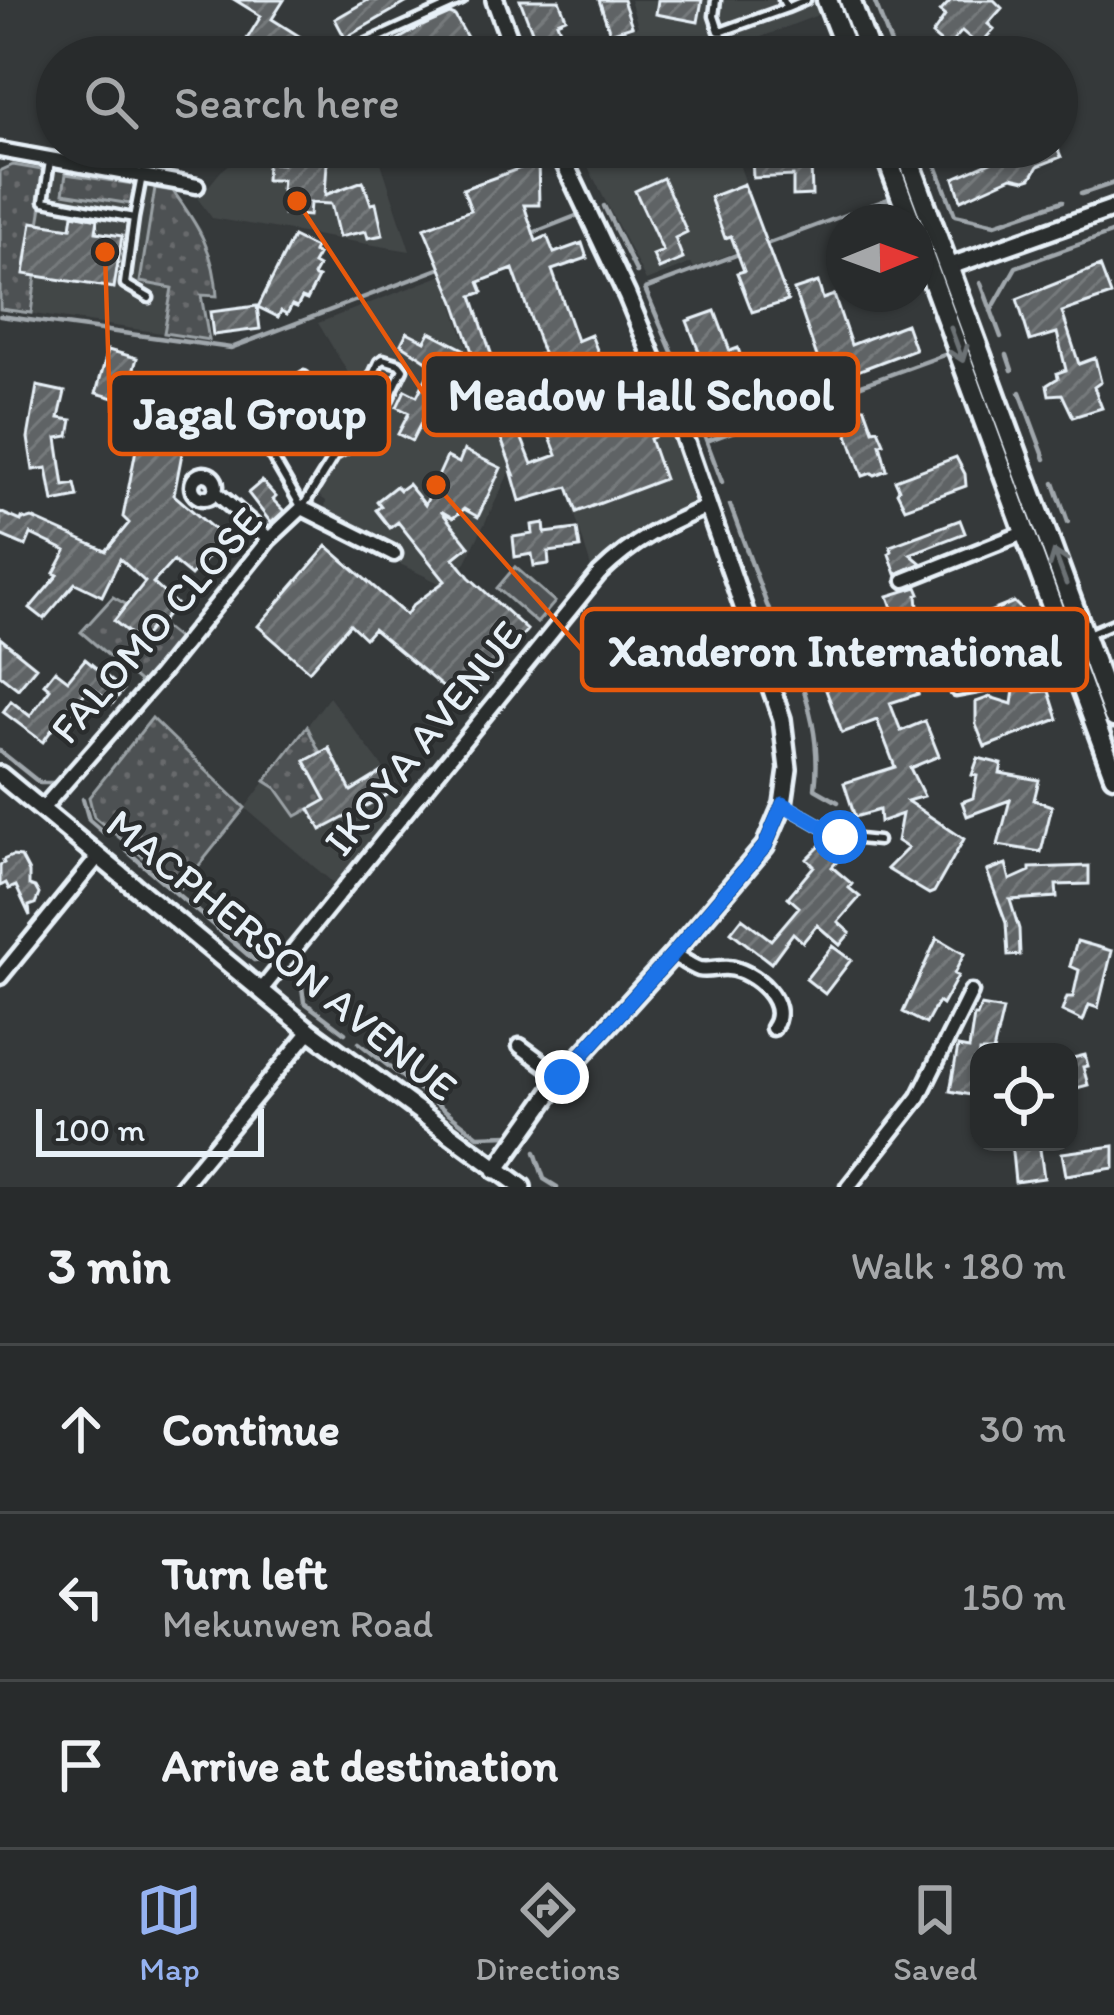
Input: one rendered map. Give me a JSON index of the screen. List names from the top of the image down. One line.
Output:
{"streets":{"street":["FALOMO CLOSE","IKOYA AVENUE","MACPHERSON AVENUE"]},"crossings":[["FALOMO CLOSE","MACPHERSON AVENUE"],["IKOYA AVENUE","MACPHERSON AVENUE"]],"places":["Meadow Hall School","Jagal Group","Xanderon International"],"scale_bar":"100 m","north":"right","page":{"search":"Search here","scale":"100 m","heading":["3 min","Walk · 180 m"],"list":[["Continue","30 m"],["Turn left","Mekunwen Road","150 m"],"Arrive at destination"],"nav":["Map","Directions","Saved"]}}
